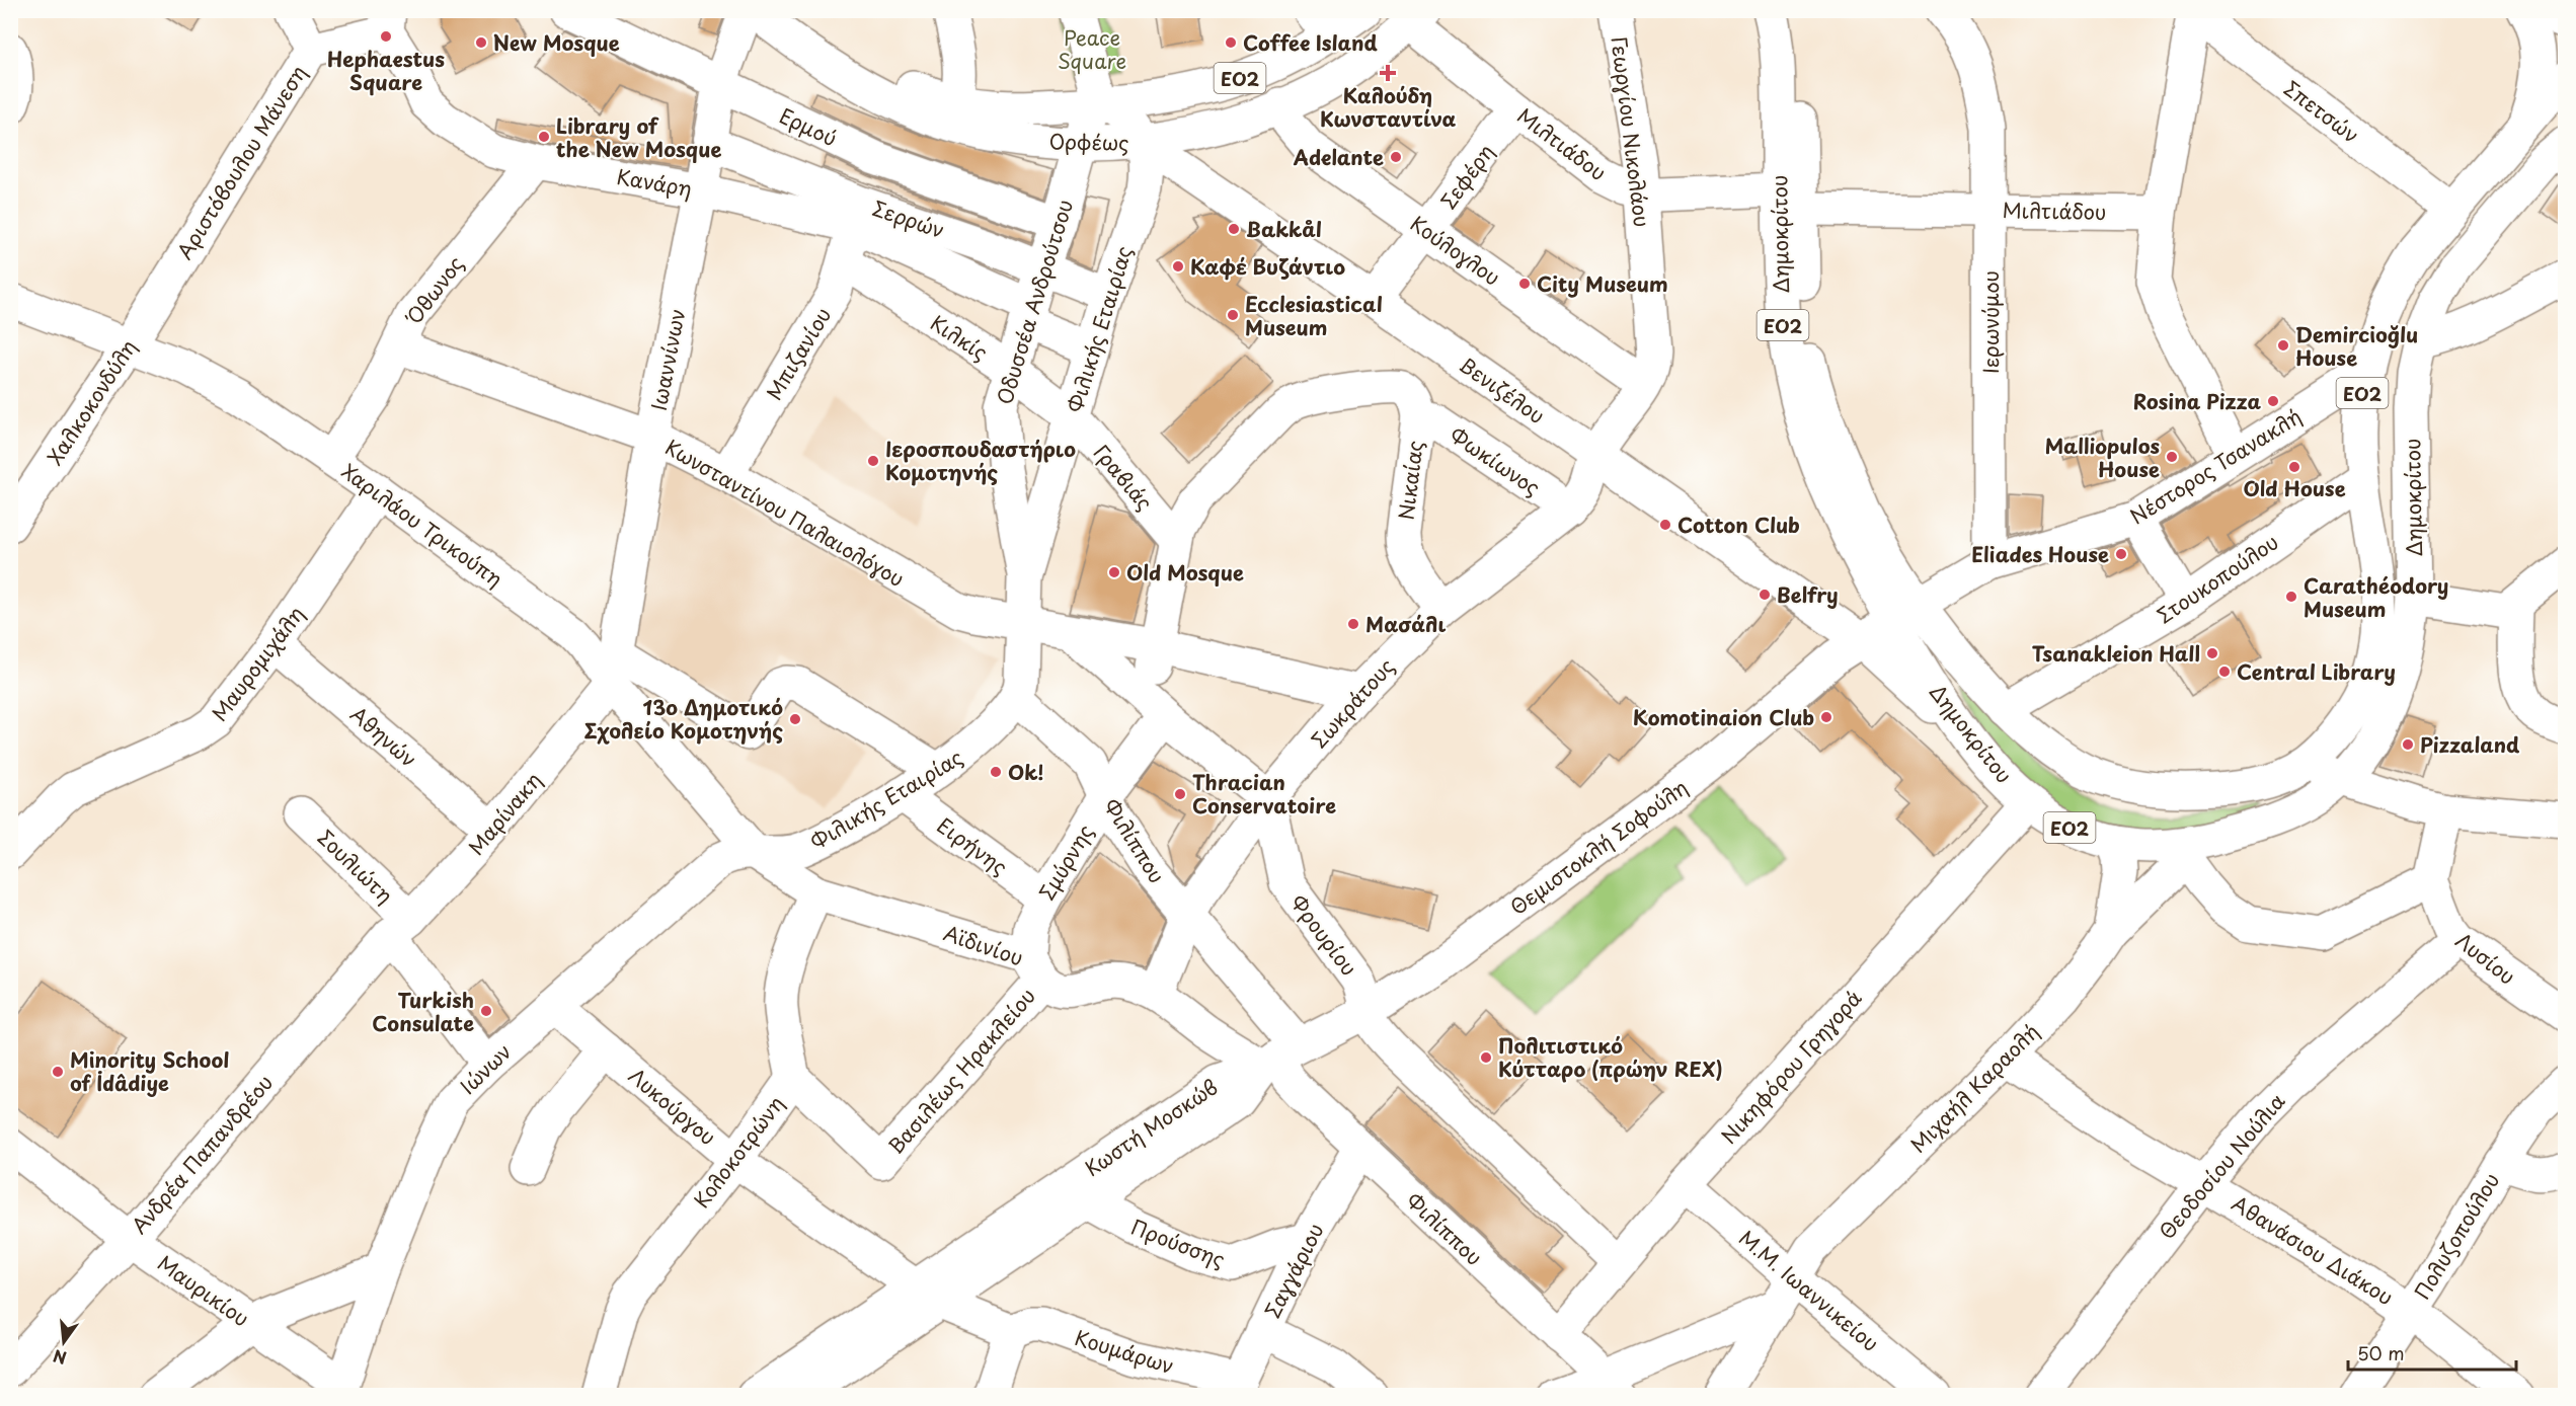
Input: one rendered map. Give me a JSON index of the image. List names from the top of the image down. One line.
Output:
{"streets":{"street":["ΕΟ2","Σπετσών","Ερμού","Γεωργίου Νικολάου","Ορφέως","Μιλτιάδου","Αριστόβουλου Μάνεση","Σεφέρη","Κανάρη","Σερρών","Δημοκρίτου","Κούλογλου","Όθωνος","Οδυσσέα Ανδρούτσου","Ιερωνύμου","Φιλικής Εταιρίας","Κιλκίς","Μπιζανίου","Ιωαννίνων","Βενιζέλου","Χαλκοκονδύλη","Φωκίωνος","Νέστορος Τσανακλή","Γραβιάς","Νικαίας","Κωνσταντίνου Παλαιολόγου","Χαριλάου Τρικούπη","Στουκοπούλου","Μαυρομιχάλη","Σωκράτους","Αθηνών","Μαρίνακη","Φιλίππου","Ειρήνης","Θεμιστοκλή Σοφούλη","Σμύρνης","Σουλιώτη","Φρουρίου","Αϊδινίου","Λυσίου","Νικηφόρου Γρηγορά","Ιώνων","Βασιλέως Ηρακλείου","Μιχαήλ Καραολή","Λυκούργου","Κωστή Μοσκώβ","Κολοκοτρώνη","Ανδρέα Παπανδρέου","Θεοδοσίου Νούλια","Πολυζοπούλου","Προύσσης","Αθανάσιου Διάκου","Σαγγάριου","Μαυρικίου","Μ.Μ. Ιωαννικείου","Κουμάρων"]},"crossings":[["Σπετσών","Δημοκρίτου"],["Ερμού","Οδυσσέα Ανδρούτσου"],["Ερμού","Μπιζανίου"],["Ερμού","Ιωαννίνων"],["Γεωργίου Νικολάου","Μιλτιάδου"],["Γεωργίου Νικολάου","Κούλογλου"],["Γεωργίου Νικολάου","Βενιζέλου"],["Γεωργίου Νικολάου","Σωκράτους"],["Ορφέως","Μιλτιάδου"],["Ορφέως","Κούλογλου"],["Ορφέως","Οδυσσέα Ανδρούτσου"],["Ορφέως","Φιλικής Εταιρίας"],["Ορφέως","Βενιζέλου"],["Μιλτιάδου","Σεφέρη"],["Μιλτιάδου","Δημοκρίτου"],["Μιλτιάδου","Ιερωνύμου"],["Αριστόβουλου Μάνεση","Κανάρη"],["Αριστόβουλου Μάνεση","Χαλκοκονδύλη"],["Σεφέρη","Κούλογλου"],["Σεφέρη","Βενιζέλου"],["Κανάρη","Σερρών"],["Κανάρη","Όθωνος"],["Κανάρη","Μπιζανίου"],["Κανάρη","Ιωαννίνων"],["Σερρών","Οδυσσέα Ανδρούτσου"],["Σερρών","Φιλικής Εταιρίας"],["Σερρών","Μπιζανίου"],["Σερρών","Ιωαννίνων"],["Δημοκρίτου","Βενιζέλου"],["Δημοκρίτου","Νέστορος Τσανακλή"],["Δημοκρίτου","Στουκοπούλου"],["Δημοκρίτου","Θεμιστοκλή Σοφούλη"],["Δημοκρίτου","Νικηφόρου Γρηγορά"],["Δημοκρίτου","Μιχαήλ Καραολή"],["Όθωνος","Κωνσταντίνου Παλαιολόγου"],["Όθωνος","Χαριλάου Τρικούπη"],["Οδυσσέα Ανδρούτσου","Φιλικής Εταιρίας"],["Οδυσσέα Ανδρούτσου","Κιλκίς"],["Ιερωνύμου","Νέστορος Τσανακλή"],["Φιλικής Εταιρίας","Κιλκίς"],["Φιλικής Εταιρίας","Βενιζέλου"],["Φιλικής Εταιρίας","Γραβιάς"],["Φιλικής Εταιρίας","Κωνσταντίνου Παλαιολόγου"],["Φιλικής Εταιρίας","Χαριλάου Τρικούπη"],["Φιλικής Εταιρίας","Φιλίππου"],["Φιλικής Εταιρίας","Ειρήνης"],["Φιλικής Εταιρίας","Αϊδινίου"],["Φιλικής Εταιρίας","Ιώνων"],["Κιλκίς","Μπιζανίου"],["Κιλκίς","Γραβιάς"],["Μπιζανίου","Κωνσταντίνου Παλαιολόγου"],["Ιωαννίνων","Κωνσταντίνου Παλαιολόγου"],["Ιωαννίνων","Χαριλάου Τρικούπη"],["Ιωαννίνων","Μαρίνακη"],["Βενιζέλου","Σωκράτους"],["Βενιζέλου","Θεμιστοκλή Σοφούλη"],["Χαλκοκονδύλη","Χαριλάου Τρικούπη"],["Φωκίωνος","Νικαίας"],["Φωκίωνος","Σωκράτους"],["Γραβιάς","Νικαίας"],["Νικαίας","Σωκράτους"],["Κωνσταντίνου Παλαιολόγου","Σωκράτους"],["Χαριλάου Τρικούπη","Μαυρομιχάλη"],["Χαριλάου Τρικούπη","Μαρίνακη"],["Χαριλάου Τρικούπη","Αϊδινίου"],["Χαριλάου Τρικούπη","Ιώνων"],["Μαυρομιχάλη","Αθηνών"],["Σωκράτους","Φιλίππου"],["Σωκράτους","Φρουρίου"],["Σωκράτους","Αϊδινίου"],["Αθηνών","Μαρίνακη"],["Μαρίνακη","Σουλιώτη"],["Μαρίνακη","Ανδρέα Παπανδρέου"],["Φιλίππου","Θεμιστοκλή Σοφούλη"],["Φιλίππου","Σμύρνης"],["Φιλίππου","Αϊδινίου"],["Φιλίππου","Νικηφόρου Γρηγορά"],["Φιλίππου","Κωστή Μοσκώβ"],["Φιλίππου","Σαγγάριου"],["Ειρήνης","Σμύρνης"],["Θεμιστοκλή Σοφούλη","Φρουρίου"],["Θεμιστοκλή Σοφούλη","Αϊδινίου"],["Θεμιστοκλή Σοφούλη","Κωστή Μοσκώβ"],["Σμύρνης","Αϊδινίου"],["Σμύρνης","Βασιλέως Ηρακλείου"],["Σουλιώτη","Ιώνων"],["Σουλιώτη","Ανδρέα Παπανδρέου"],["Φρουρίου","Νικηφόρου Γρηγορά"],["Αϊδινίου","Ιώνων"],["Αϊδινίου","Βασιλέως Ηρακλείου"],["Αϊδινίου","Κωστή Μοσκώβ"],["Αϊδινίου","Κολοκοτρώνη"],["Λυσίου","Θεοδοσίου Νούλια"],["Νικηφόρου Γρηγορά","Μ.Μ. Ιωαννικείου"],["Ιώνων","Λυκούργου"],["Ιώνων","Μαυρικίου"],["Βασιλέως Ηρακλείου","Κολοκοτρώνη"],["Μιχαήλ Καραολή","Αθανάσιου Διάκου"],["Μιχαήλ Καραολή","Μ.Μ. Ιωαννικείου"],["Λυκούργου","Κωστή Μοσκώβ"],["Λυκούργου","Κολοκοτρώνη"],["Λυκούργου","Κουμάρων"],["Κωστή Μοσκώβ","Προύσσης"],["Ανδρέα Παπανδρέου","Μαυρικίου"],["Θεοδοσίου Νούλια","Αθανάσιου Διάκου"],["Πολυζοπούλου","Αθανάσιου Διάκου"],["Προύσσης","Σαγγάριου"],["Σαγγάριου","Κουμάρων"]],"parks":["Peace Square"],"places":{"other":["Hephaestus Square","New Mosque","Coffee Island","Library of the New Mosque","Adelante","Bakkål","Καφέ Βυζάντιο","City Museum","Ecclesiastical Museum","Demircioğlu House","Rosina Pizza","Malliopulos House","Ιεροσπουδαστήριο Κομοτηνής","Old House","Cotton Club","Eliades House","Old Mosque","Belfry","Carathéodory Museum","Μασάλι","Tsanakleion Hall","Central Library","Komotinaion Club","13ο Δημοτικό Σχολείο Κομοτηνής","Pizzaland","Ok!","Thracian Conservatoire","Turkish Consulate","Πολιτιστικό Κύτταρο (πρώην REX)","Minority School of İdâdiye"],"health":["Καλούδη Κωνσταντίνα"]},"scale_bar":"50 m","north":"bottom"}
